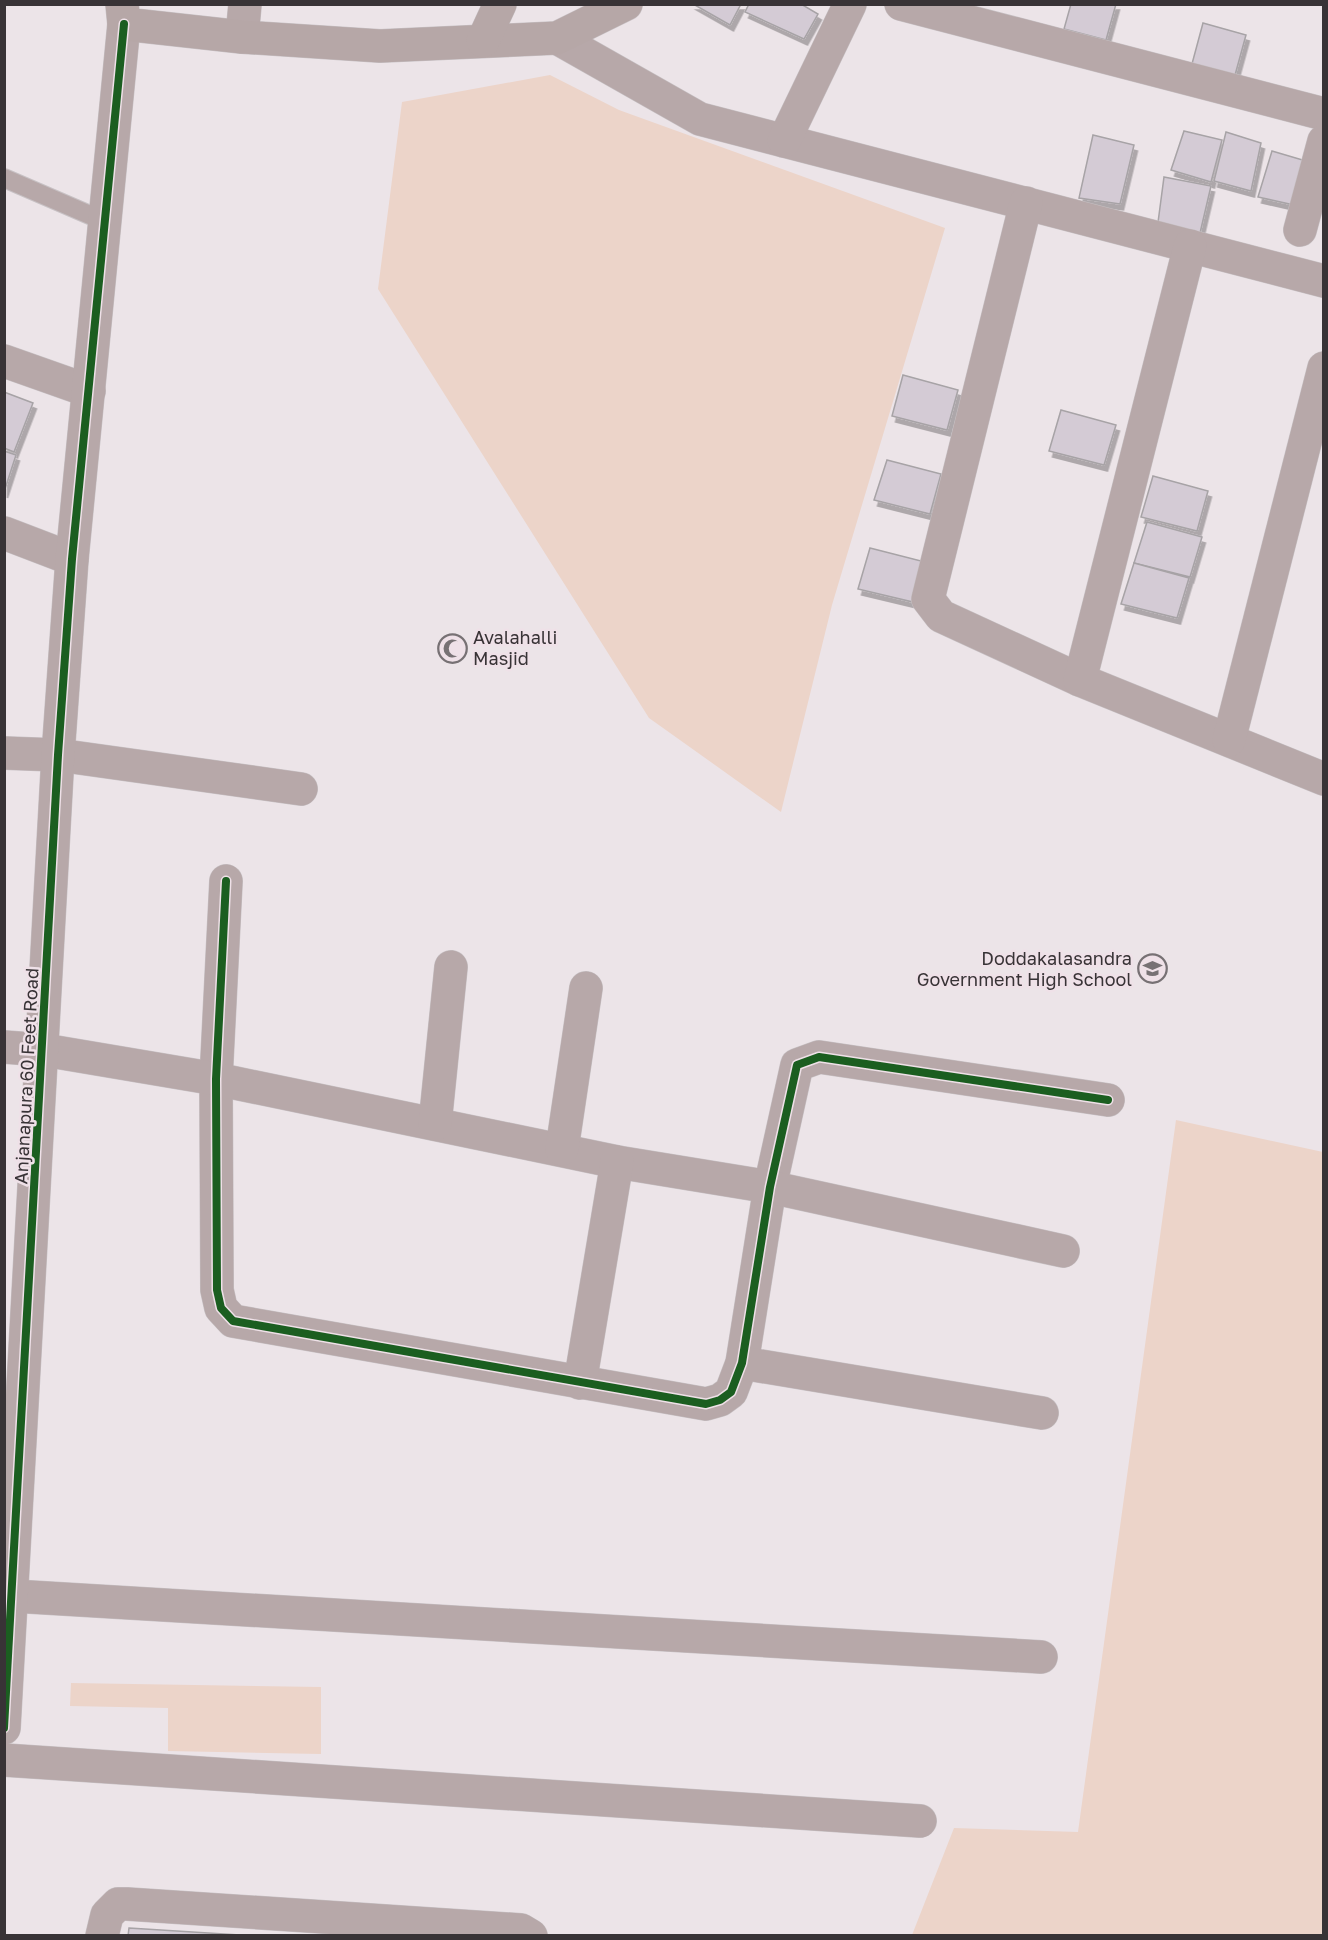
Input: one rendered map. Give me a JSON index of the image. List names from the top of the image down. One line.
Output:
{"streets":{"street":["Anjanapura 60 Feet Road"]},"places":{"mosque":["Avalahalli Masjid"],"school or university":["Doddakalasandra Government High School"]}}
